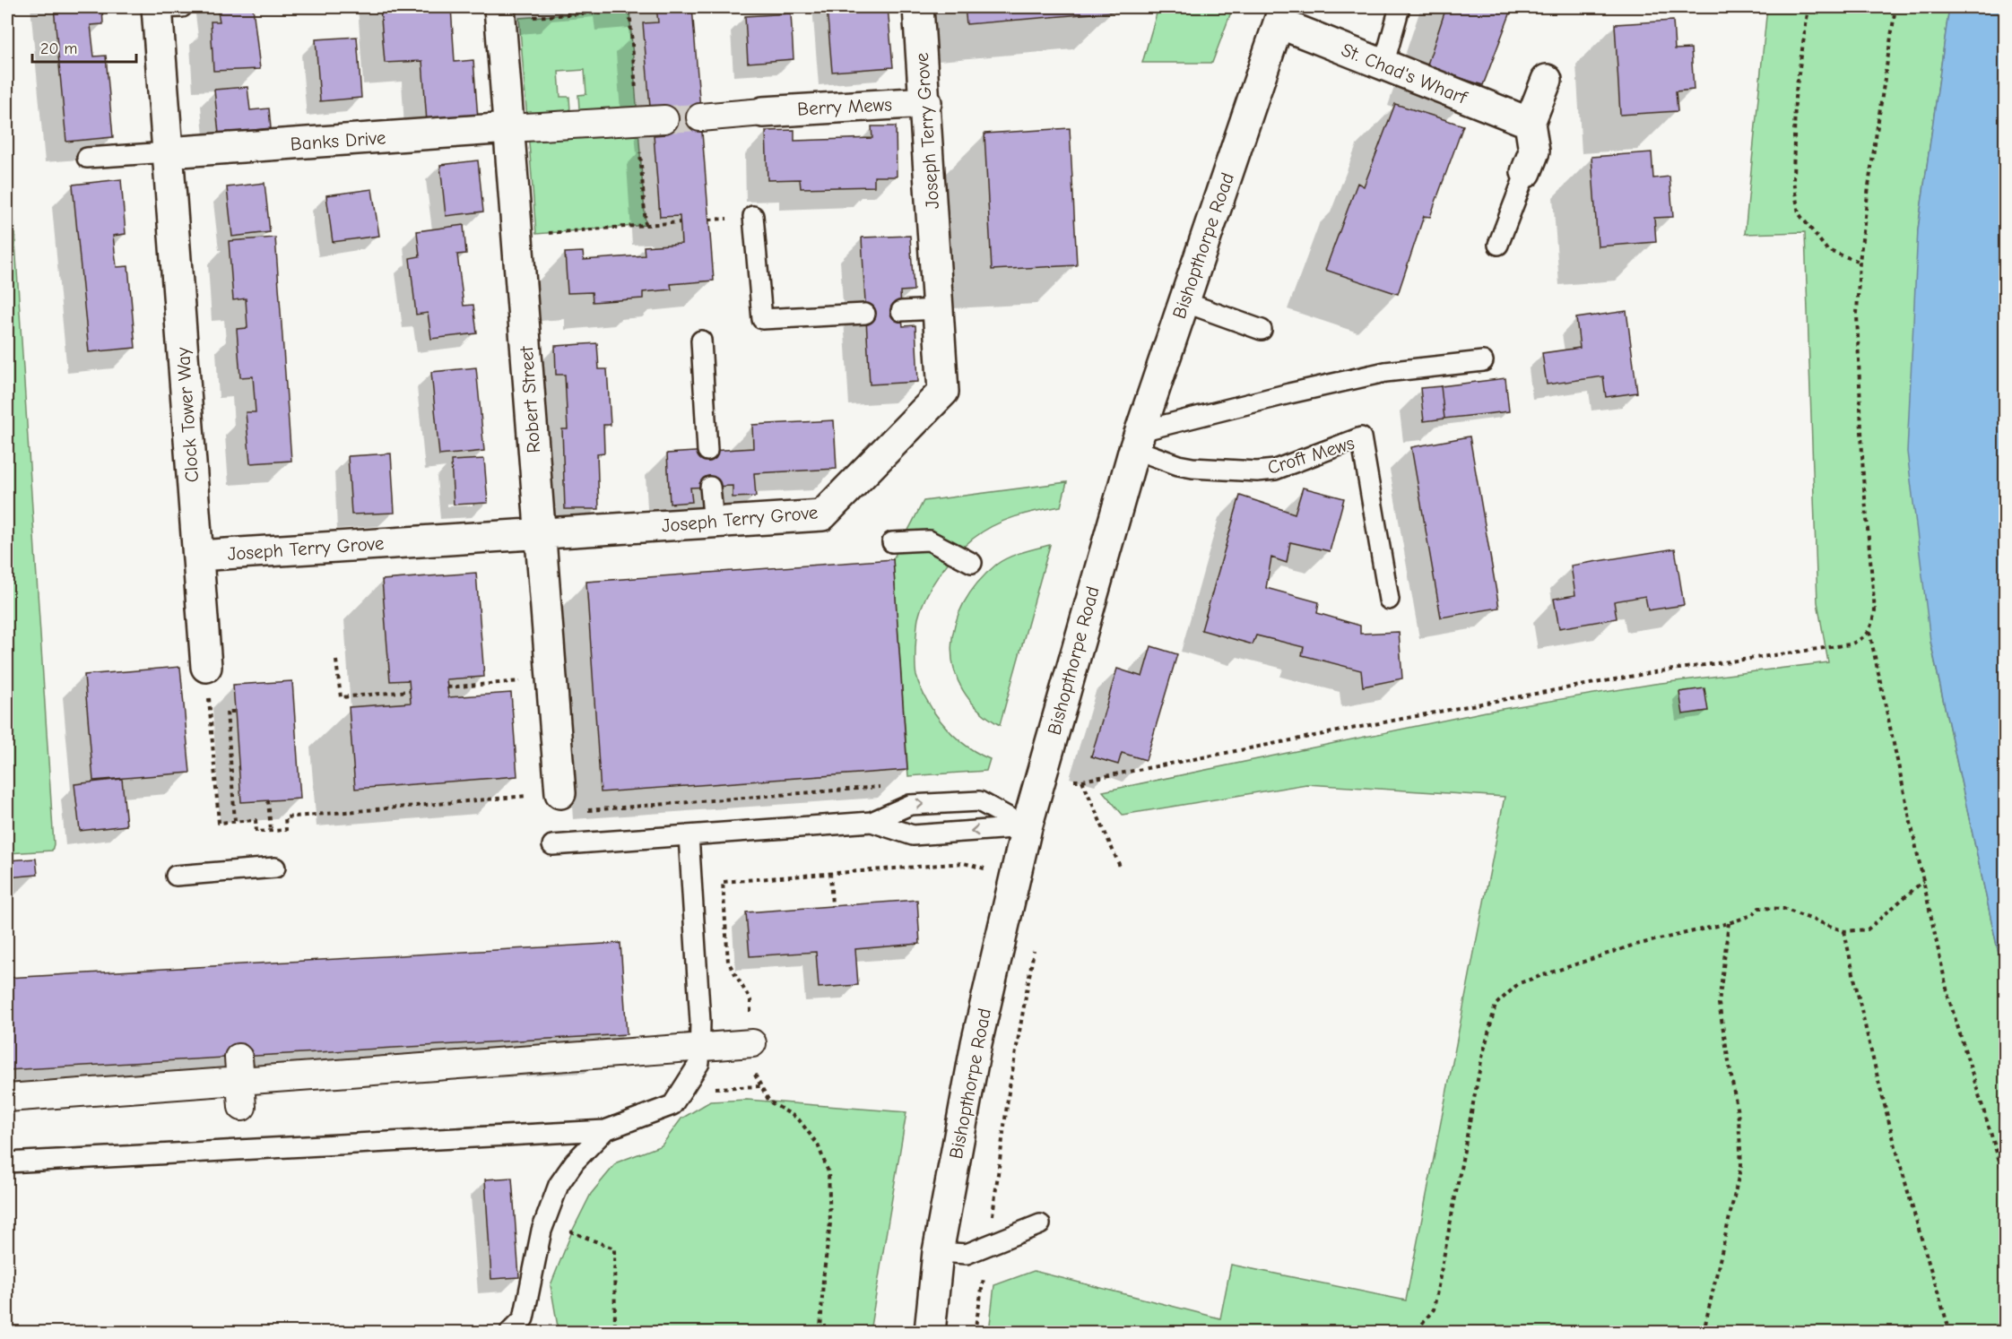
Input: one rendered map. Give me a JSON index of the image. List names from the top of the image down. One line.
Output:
{"streets":{"street":["St. Chad's Wharf","Berry Mews","Joseph Terry Grove","Banks Drive","Bishopthorpe Road","Robert Street","Clock Tower Way"],"lane":["Croft Mews"]},"crossings":[["St. Chad's Wharf","Bishopthorpe Road"],["Berry Mews","Joseph Terry Grove"],["Joseph Terry Grove","Robert Street"],["Joseph Terry Grove","Clock Tower Way"],["Banks Drive","Robert Street"],["Banks Drive","Clock Tower Way"],["Bishopthorpe Road","Croft Mews"]],"scale_bar":"20 m"}
